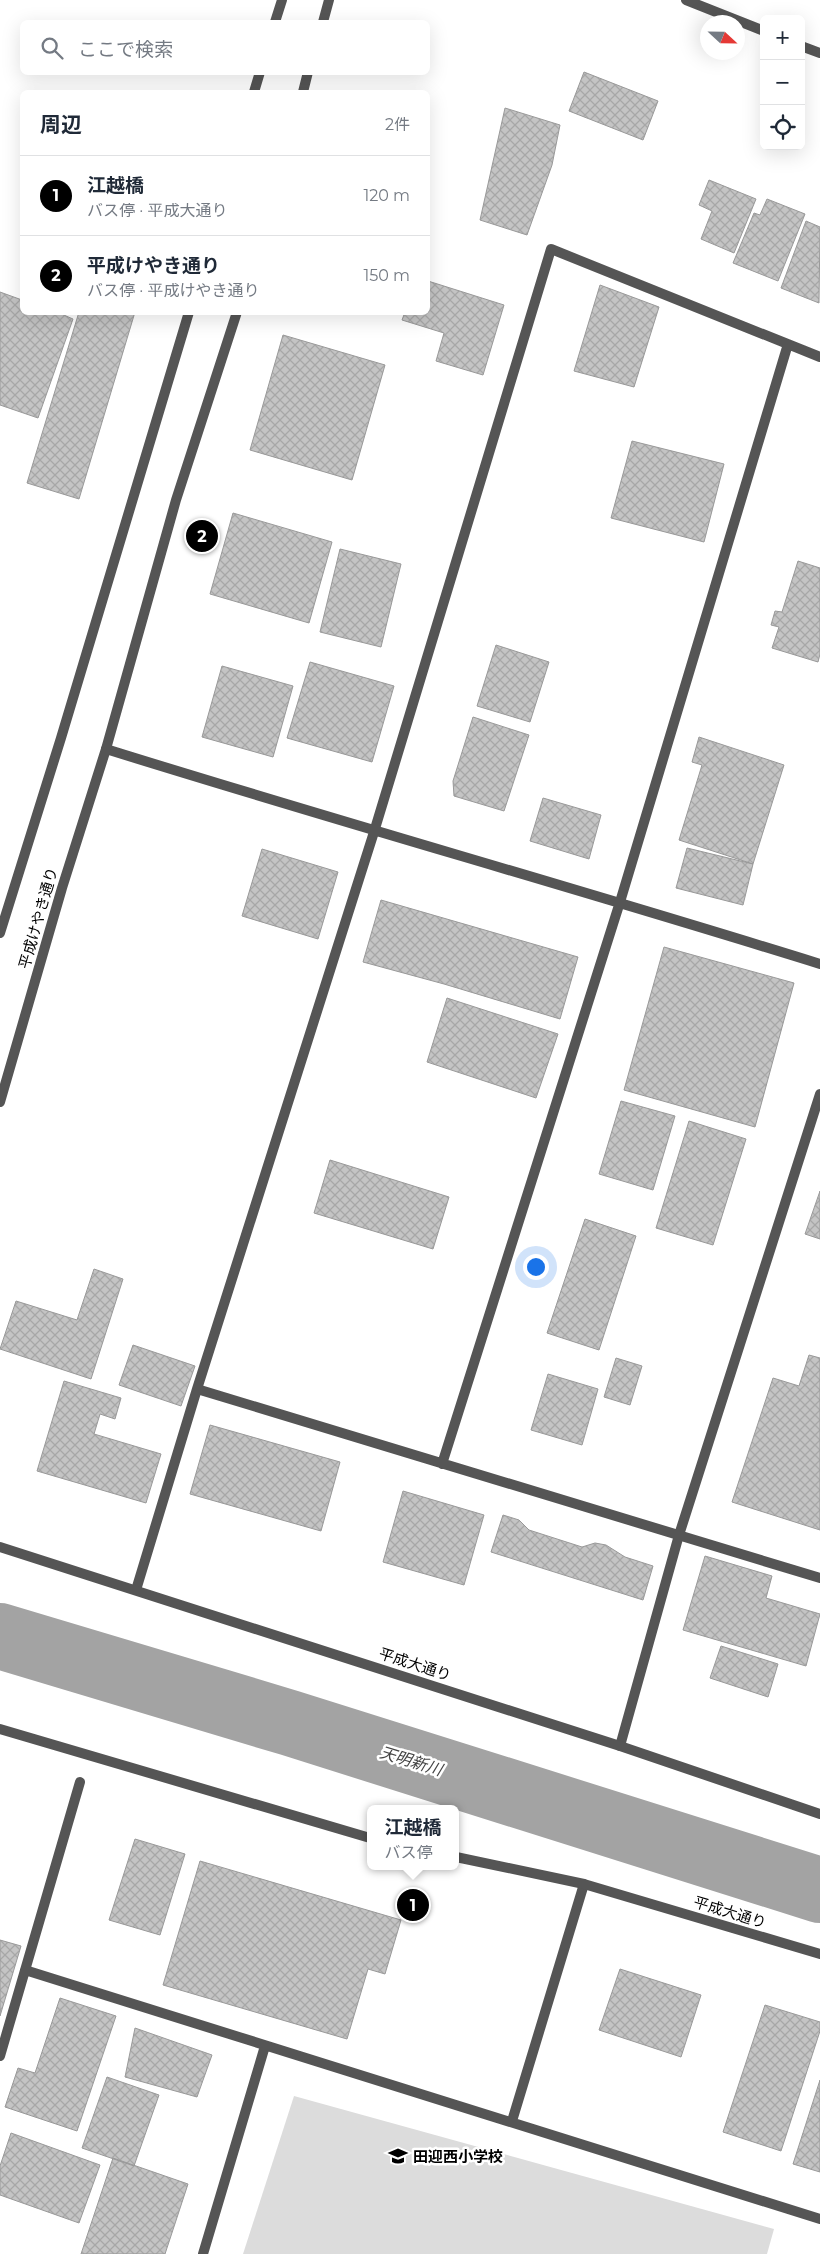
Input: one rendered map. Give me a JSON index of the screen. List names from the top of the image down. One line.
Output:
{"streets":{"street":["平成けやき通り","平成大通り"]},"water":["天明新川"],"places":{"school or university":["田迎西小学校"]},"north":"right","page":{"map_buttons":["+","−"],"search":"ここで検索","heading":["周辺","2件"],"list":[{"mark":"1","name":"江越橋","note":"バス停 · 平成大通り","value":"120 m"},{"mark":"2","name":"平成けやき通り","note":"バス停 · 平成けやき通り","value":"150 m"}],"pins":["2","1"],"popup":["江越橋","バス停"]}}
